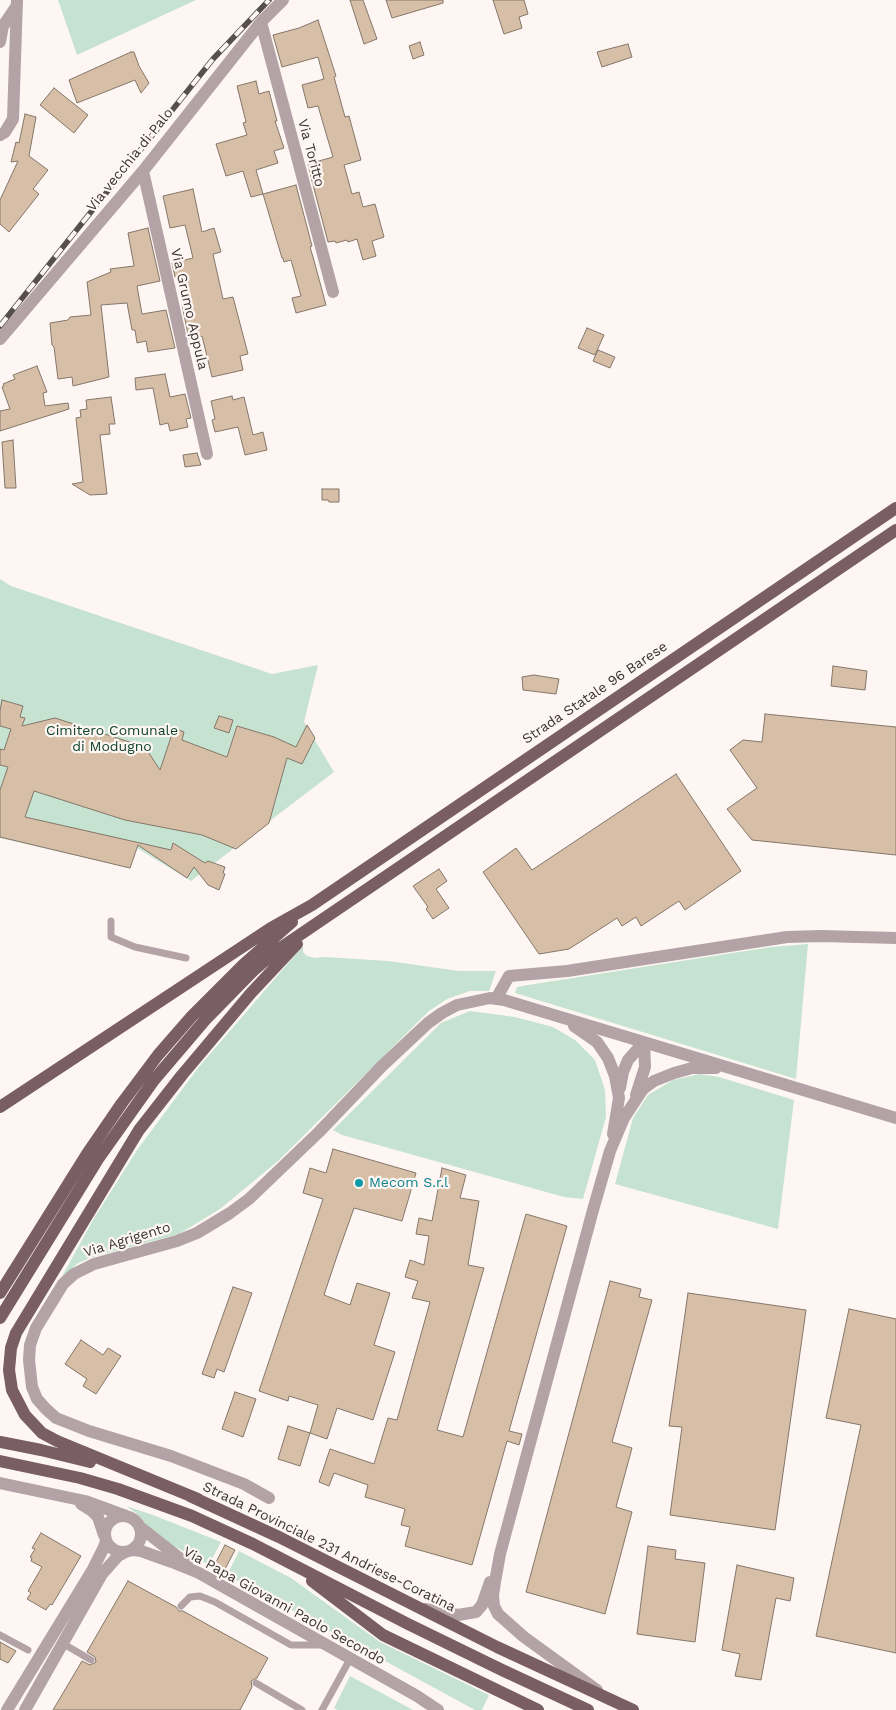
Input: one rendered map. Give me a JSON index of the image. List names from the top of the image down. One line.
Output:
{"streets":{"main road":["Strada Statale 96 Barese","Strada Provinciale 231 Andriese-Coratina"],"street":["Via Toritto","Via vecchia di Palo","Via Grumo Appula","Via Agrigento","Via Papa Giovanni Paolo Secondo"]},"crossings":[["Via Toritto","Via vecchia di Palo"],["Via vecchia di Palo","Via Grumo Appula"]],"parks":["Cimitero Comunale di Modugno"],"places":["Mecom S.r.l"]}
